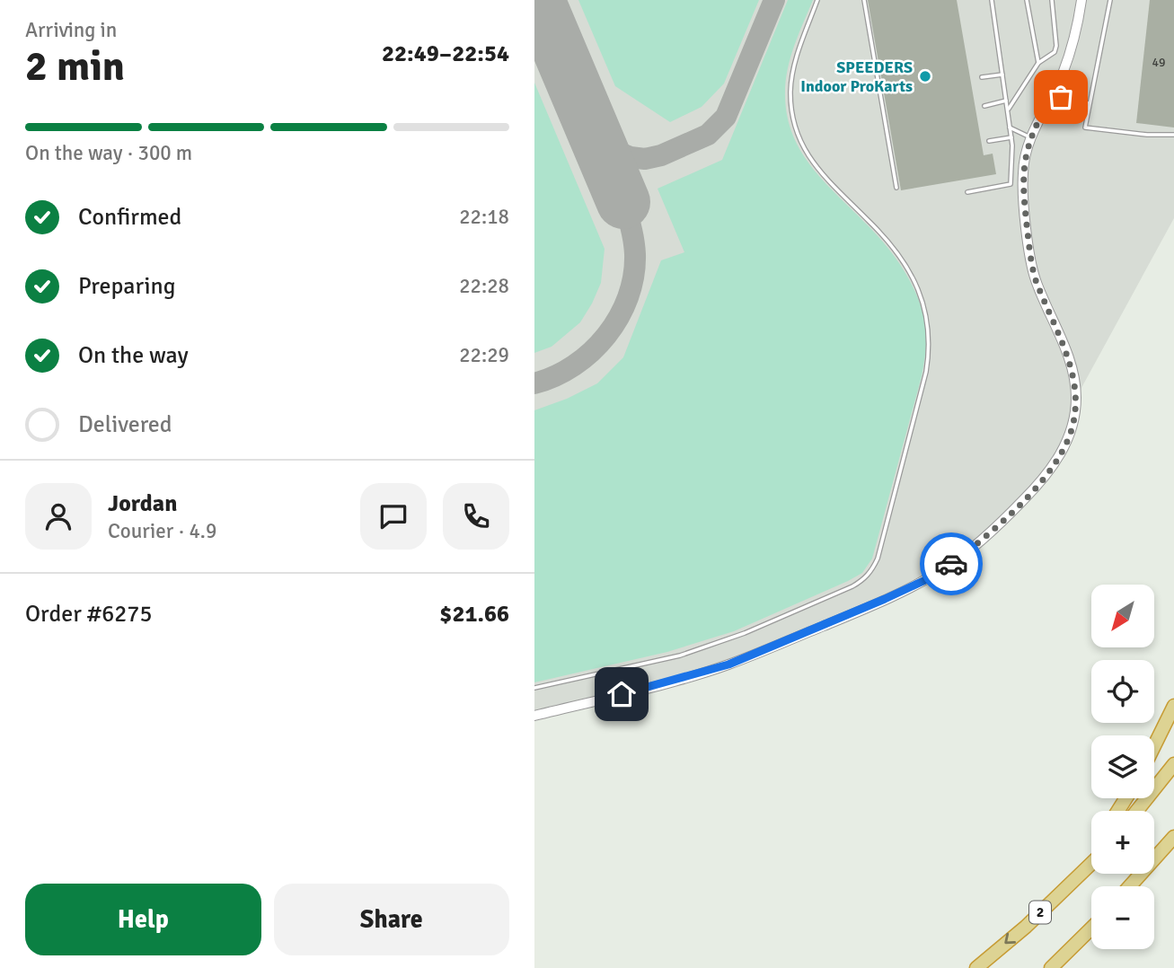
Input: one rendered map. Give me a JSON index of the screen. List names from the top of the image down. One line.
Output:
{"streets":{"highway":["2"]},"places":["SPEEDERS Indoor ProKarts"],"house_numbers":["49"],"north":"bottom left","page":{"heading":["2 min","Arriving in","22:49–22:54"],"panel":["Jordan","Courier · 4.9","Order #6275","$21.66"],"bar":"On the way · 300 m","list":[["Confirmed","22:18"],["Preparing","22:28"],["On the way","22:29"],"Delivered"],"map_buttons":["+","−"],"buttons":["Help","Share"]}}
